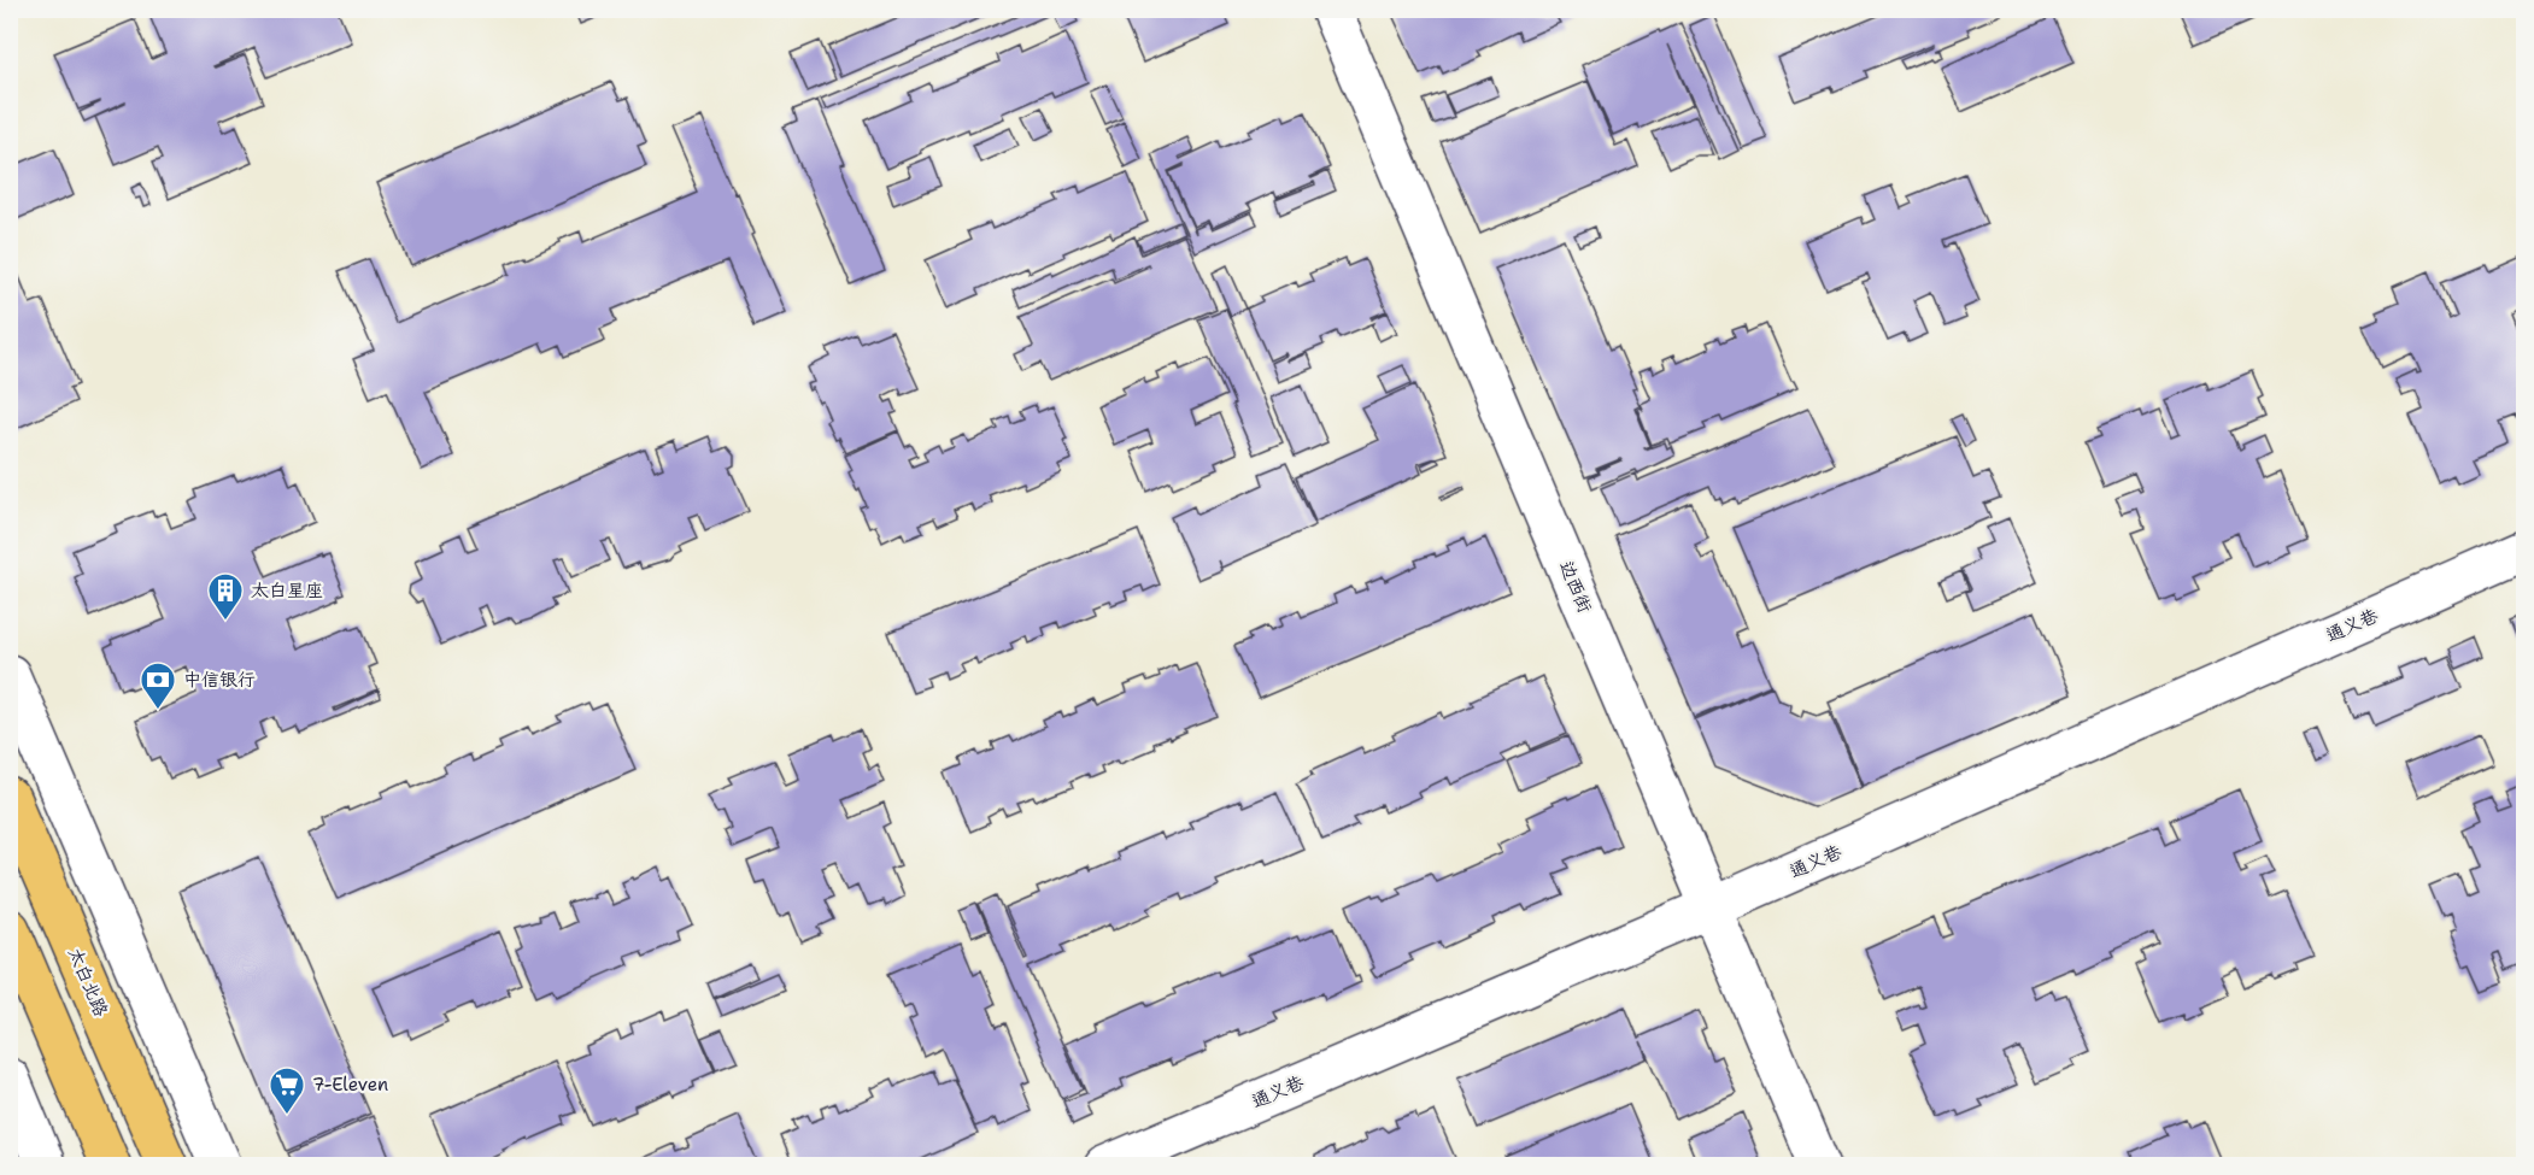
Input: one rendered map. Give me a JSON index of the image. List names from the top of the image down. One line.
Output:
{"streets":{"main road":["太白北路"],"street":["边西街","通义巷"]},"crossings":[["边西街","通义巷"]],"places":{"building":["太白星座"],"bank":["中信银行"],"supermarket":["7-Eleven"]}}
